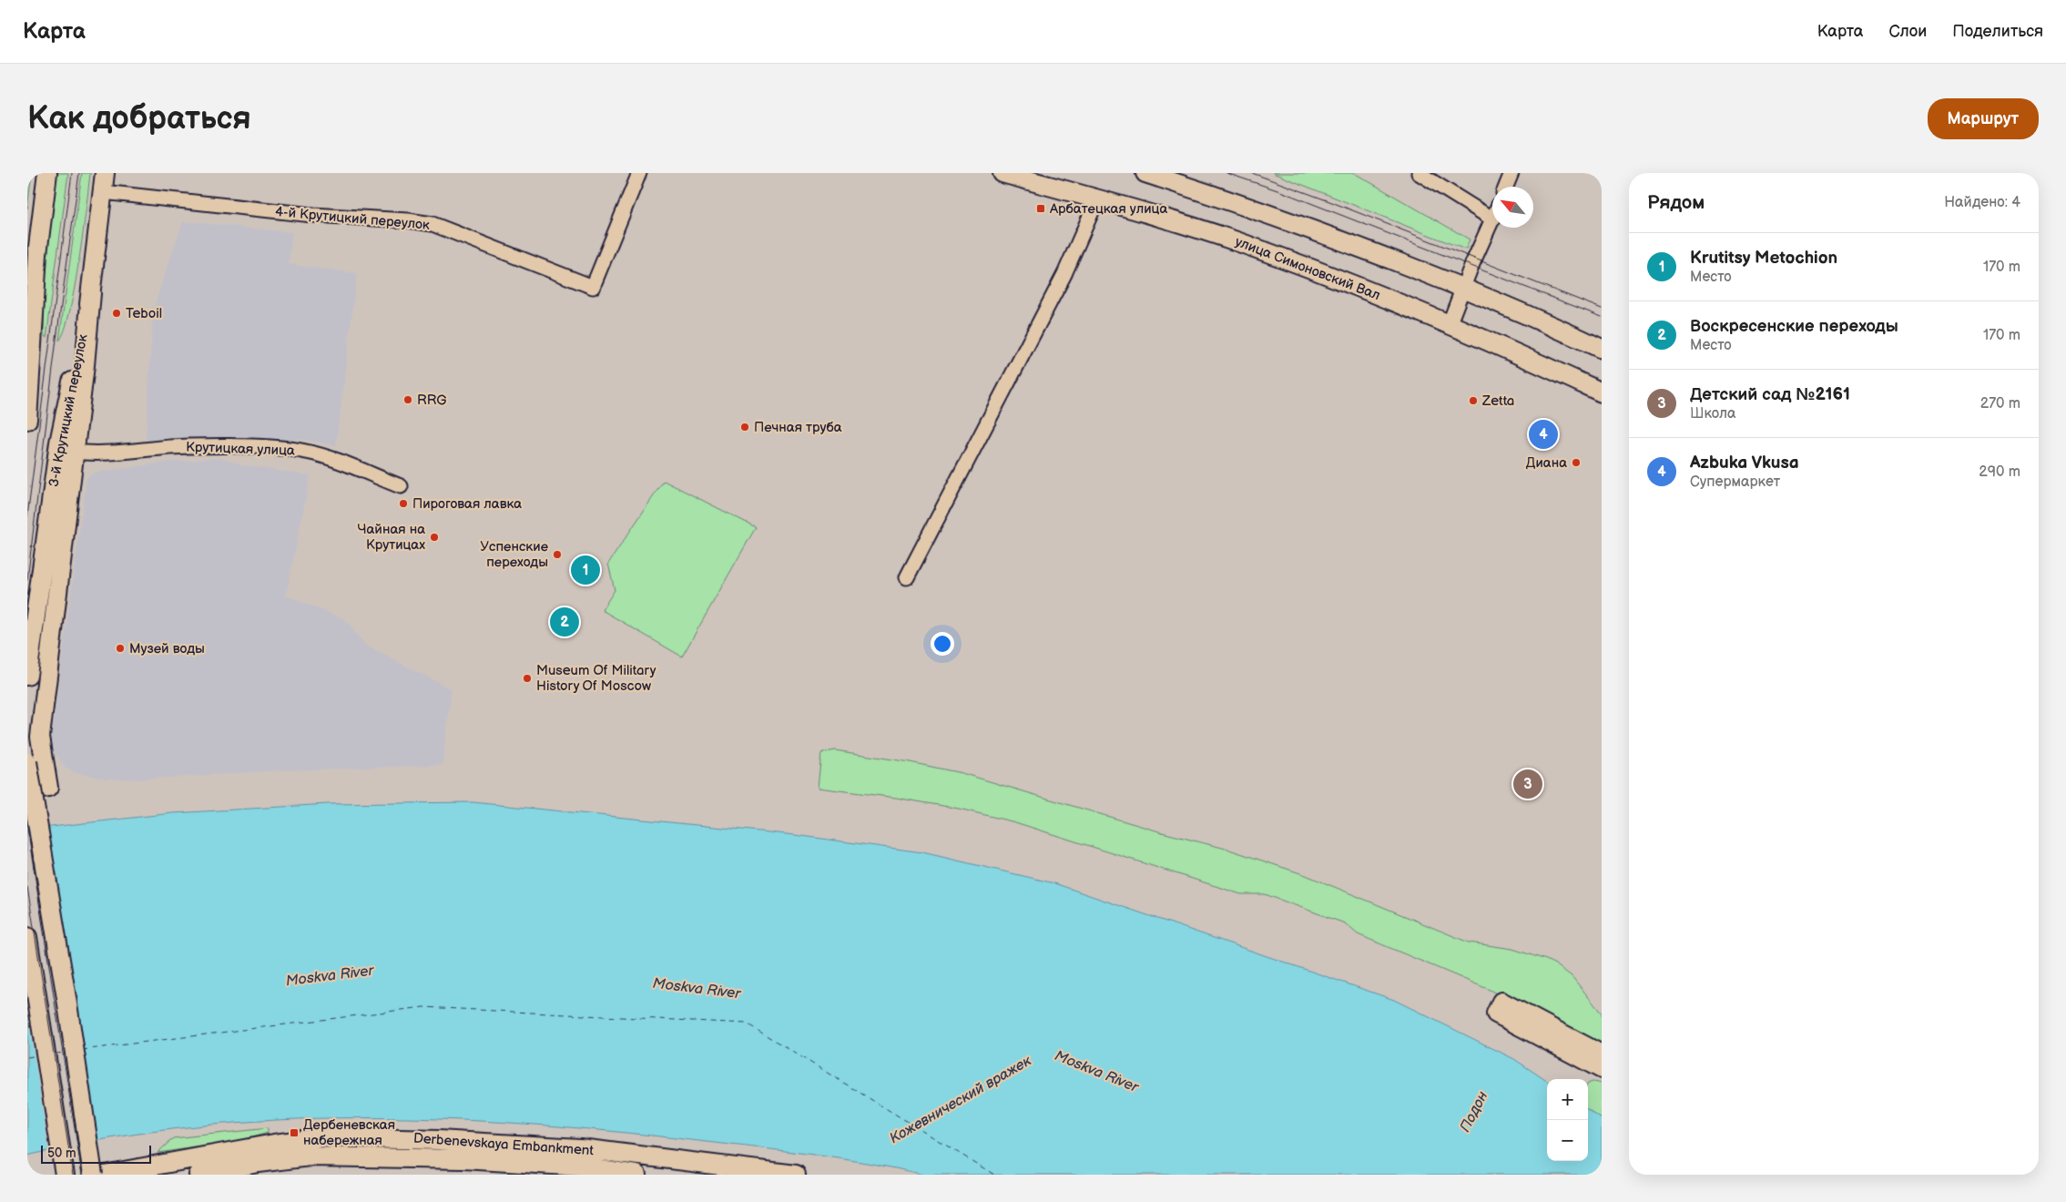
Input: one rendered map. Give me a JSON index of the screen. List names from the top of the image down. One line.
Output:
{"streets":{"main road":["улица Симоновский Вал","3-й Крутицкий переулок","Derbenevskaya Embankment"],"street":["4-й Крутицкий переулок","Крутицкая улица"]},"crossings":[["4-й Крутицкий переулок","3-й Крутицкий переулок"],["3-й Крутицкий переулок","Крутицкая улица"]],"water":["Moskva River","Кожевнический вражек","Подон"],"places":{"transit":["Арбатецкая улица","Дербеневская набережная"],"other":["Teboil","RRG","Zetta","Печная труба","Диана","Пироговая лавка","Чайная на Крутицах","Успенские переходы","Музей воды","Museum Of Military History Of Moscow"]},"scale_bar":"50 m","north":"top left","page":{"header":"Карта","nav":["Карта","Слои","Поделиться"],"buttons":"Маршрут","title":"Как добраться","heading":["Рядом","Найдено: 4"],"list":[{"mark":"1","name":"Krutitsy Metochion","note":"Место","value":"170 m"},{"mark":"2","name":"Воскресенские переходы","note":"Место","value":"170 m"},{"mark":"3","name":"Детский сад №2161","note":"Школа","value":"270 m"},{"mark":"4","name":"Azbuka Vkusa","note":"Супермаркет","value":"290 m"}],"pins":["4","1","2","3"],"map_buttons":["+","−"],"scale":"50 m"}}
